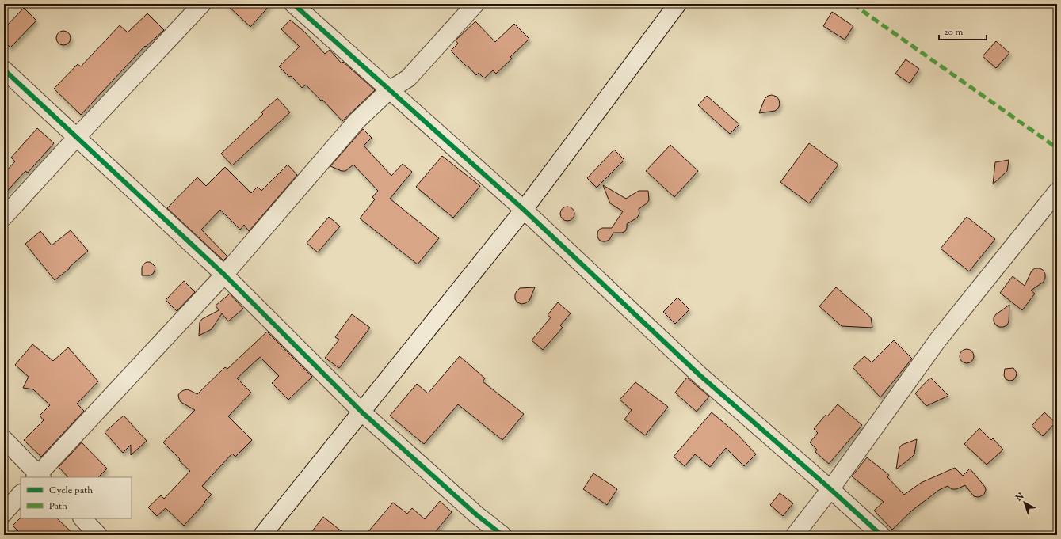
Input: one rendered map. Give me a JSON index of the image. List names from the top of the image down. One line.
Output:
{"legend":["Cycle path","Path"],"scale_bar":"20 m","north":"top left"}
